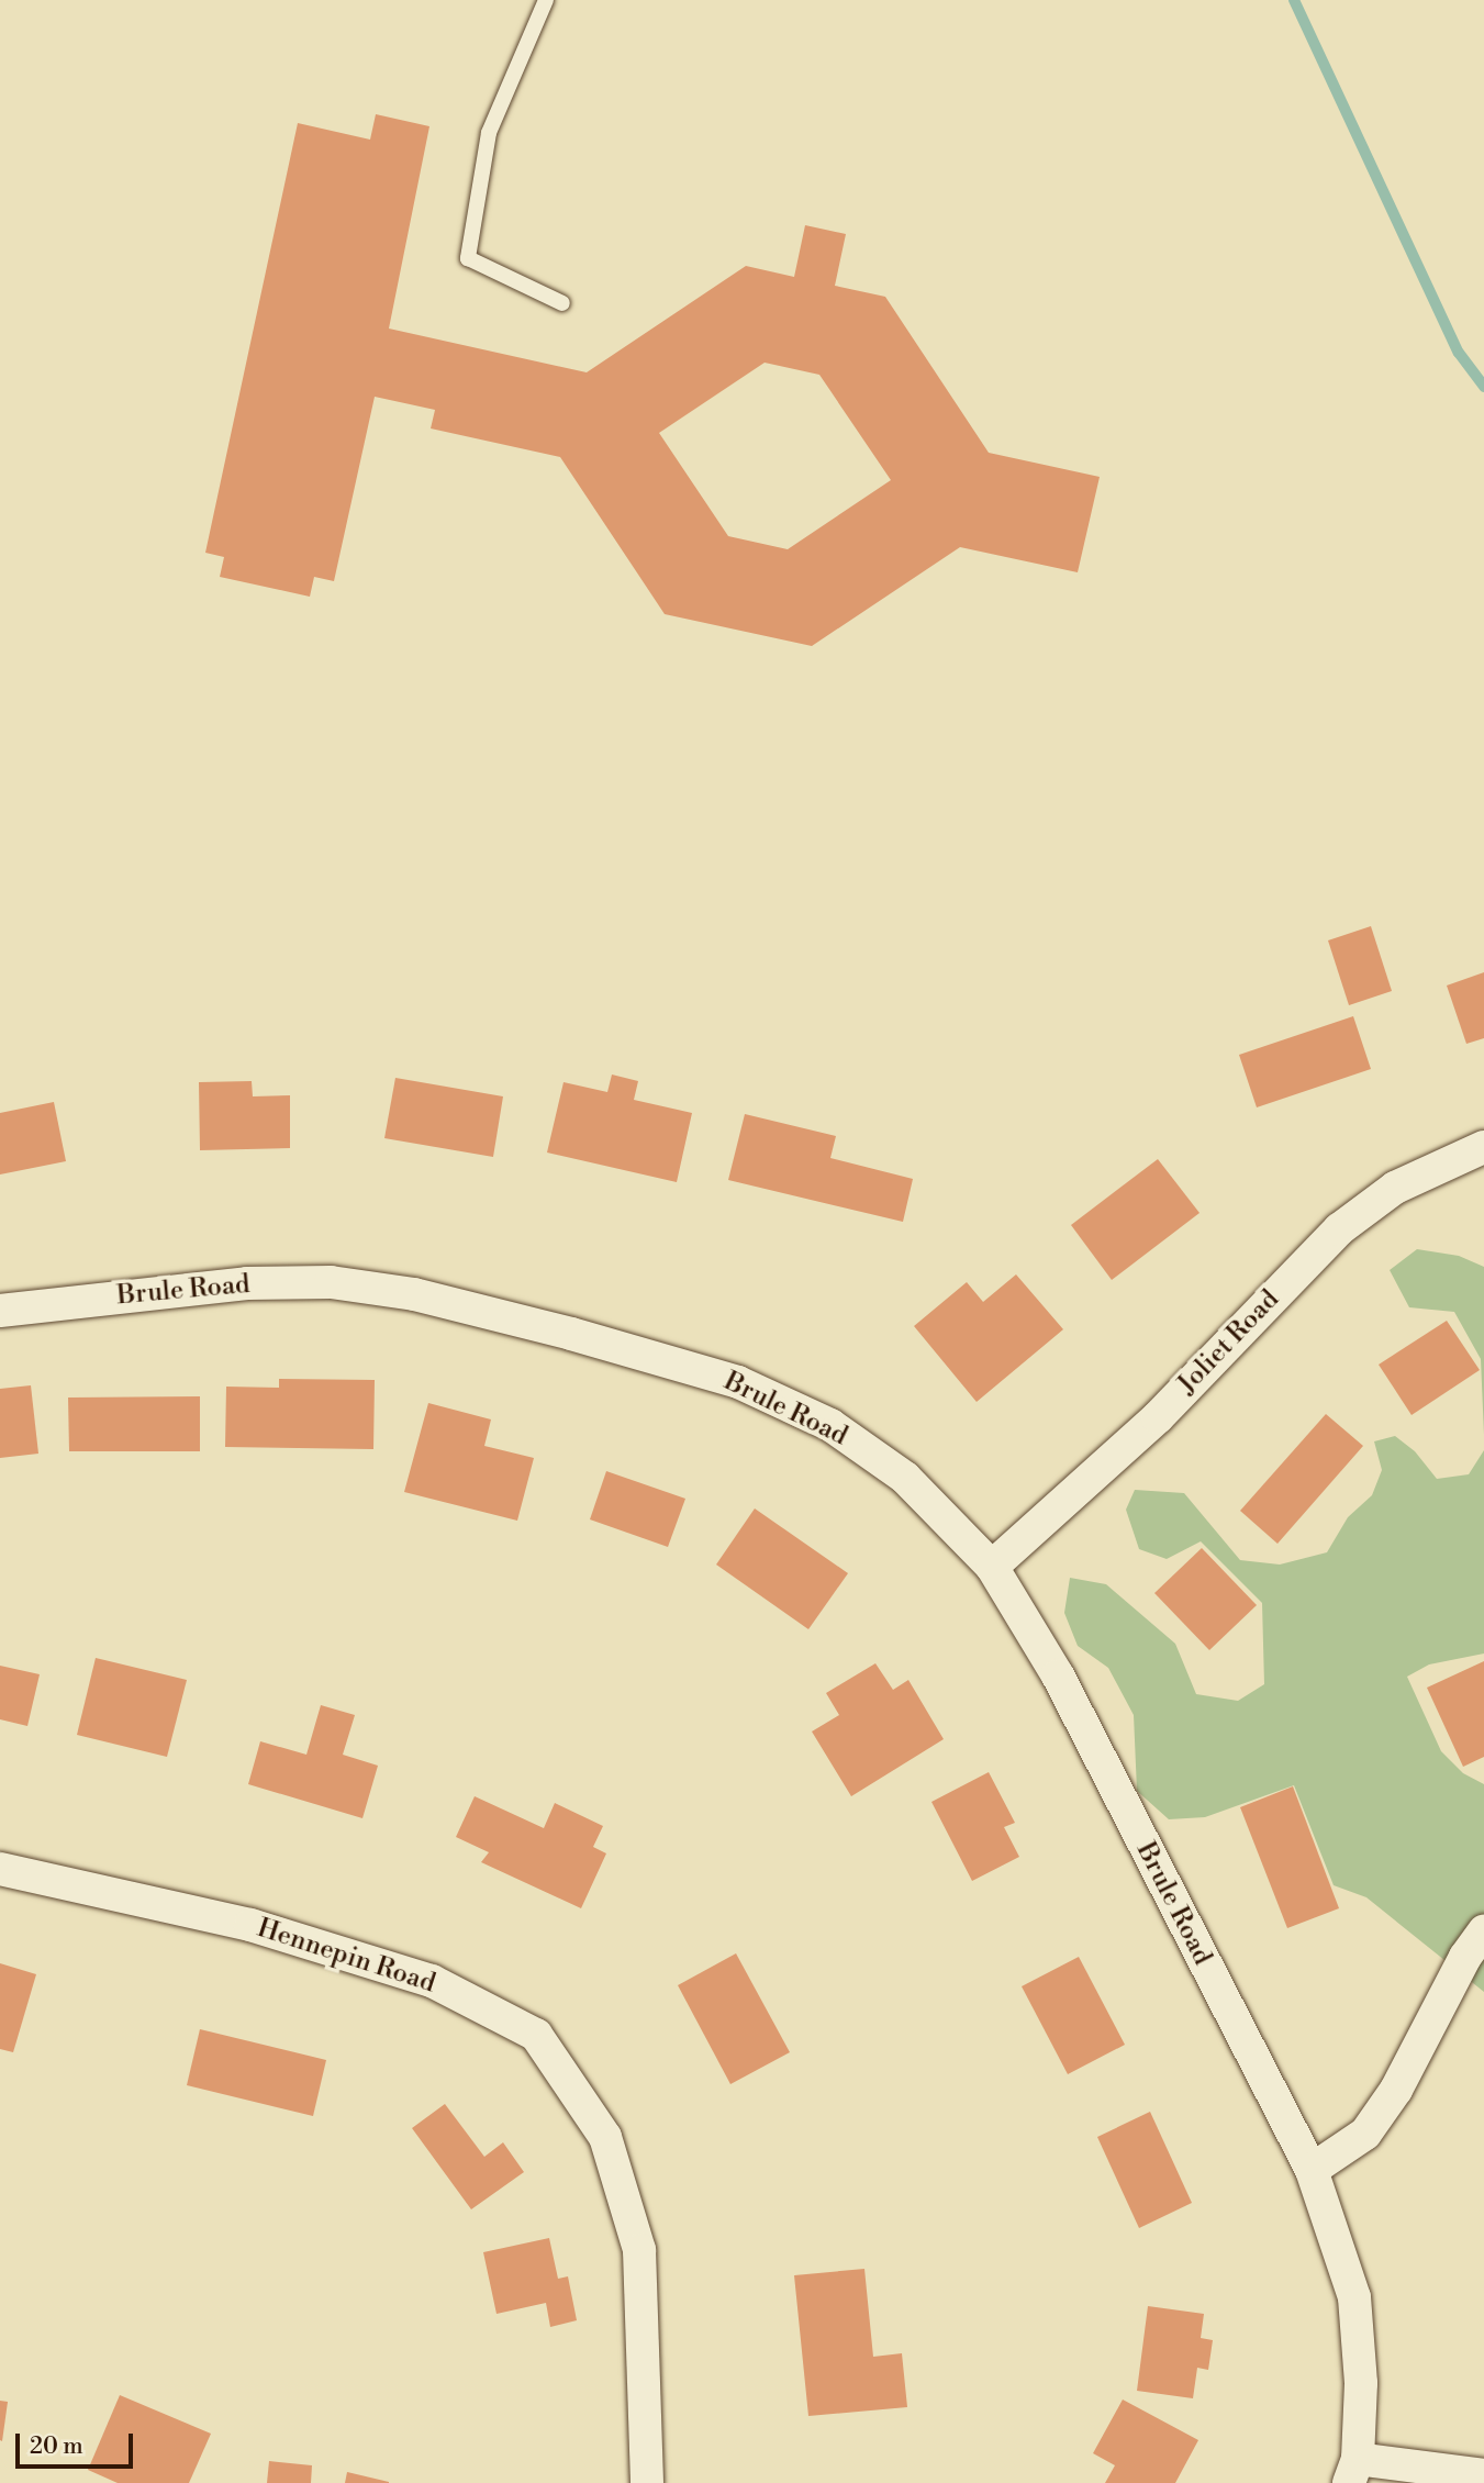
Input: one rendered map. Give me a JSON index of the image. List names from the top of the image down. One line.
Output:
{"streets":{"street":["Brule Road","Joliet Road","Hennepin Road"]},"crossings":[["Brule Road","Joliet Road"]],"scale_bar":"20 m"}
